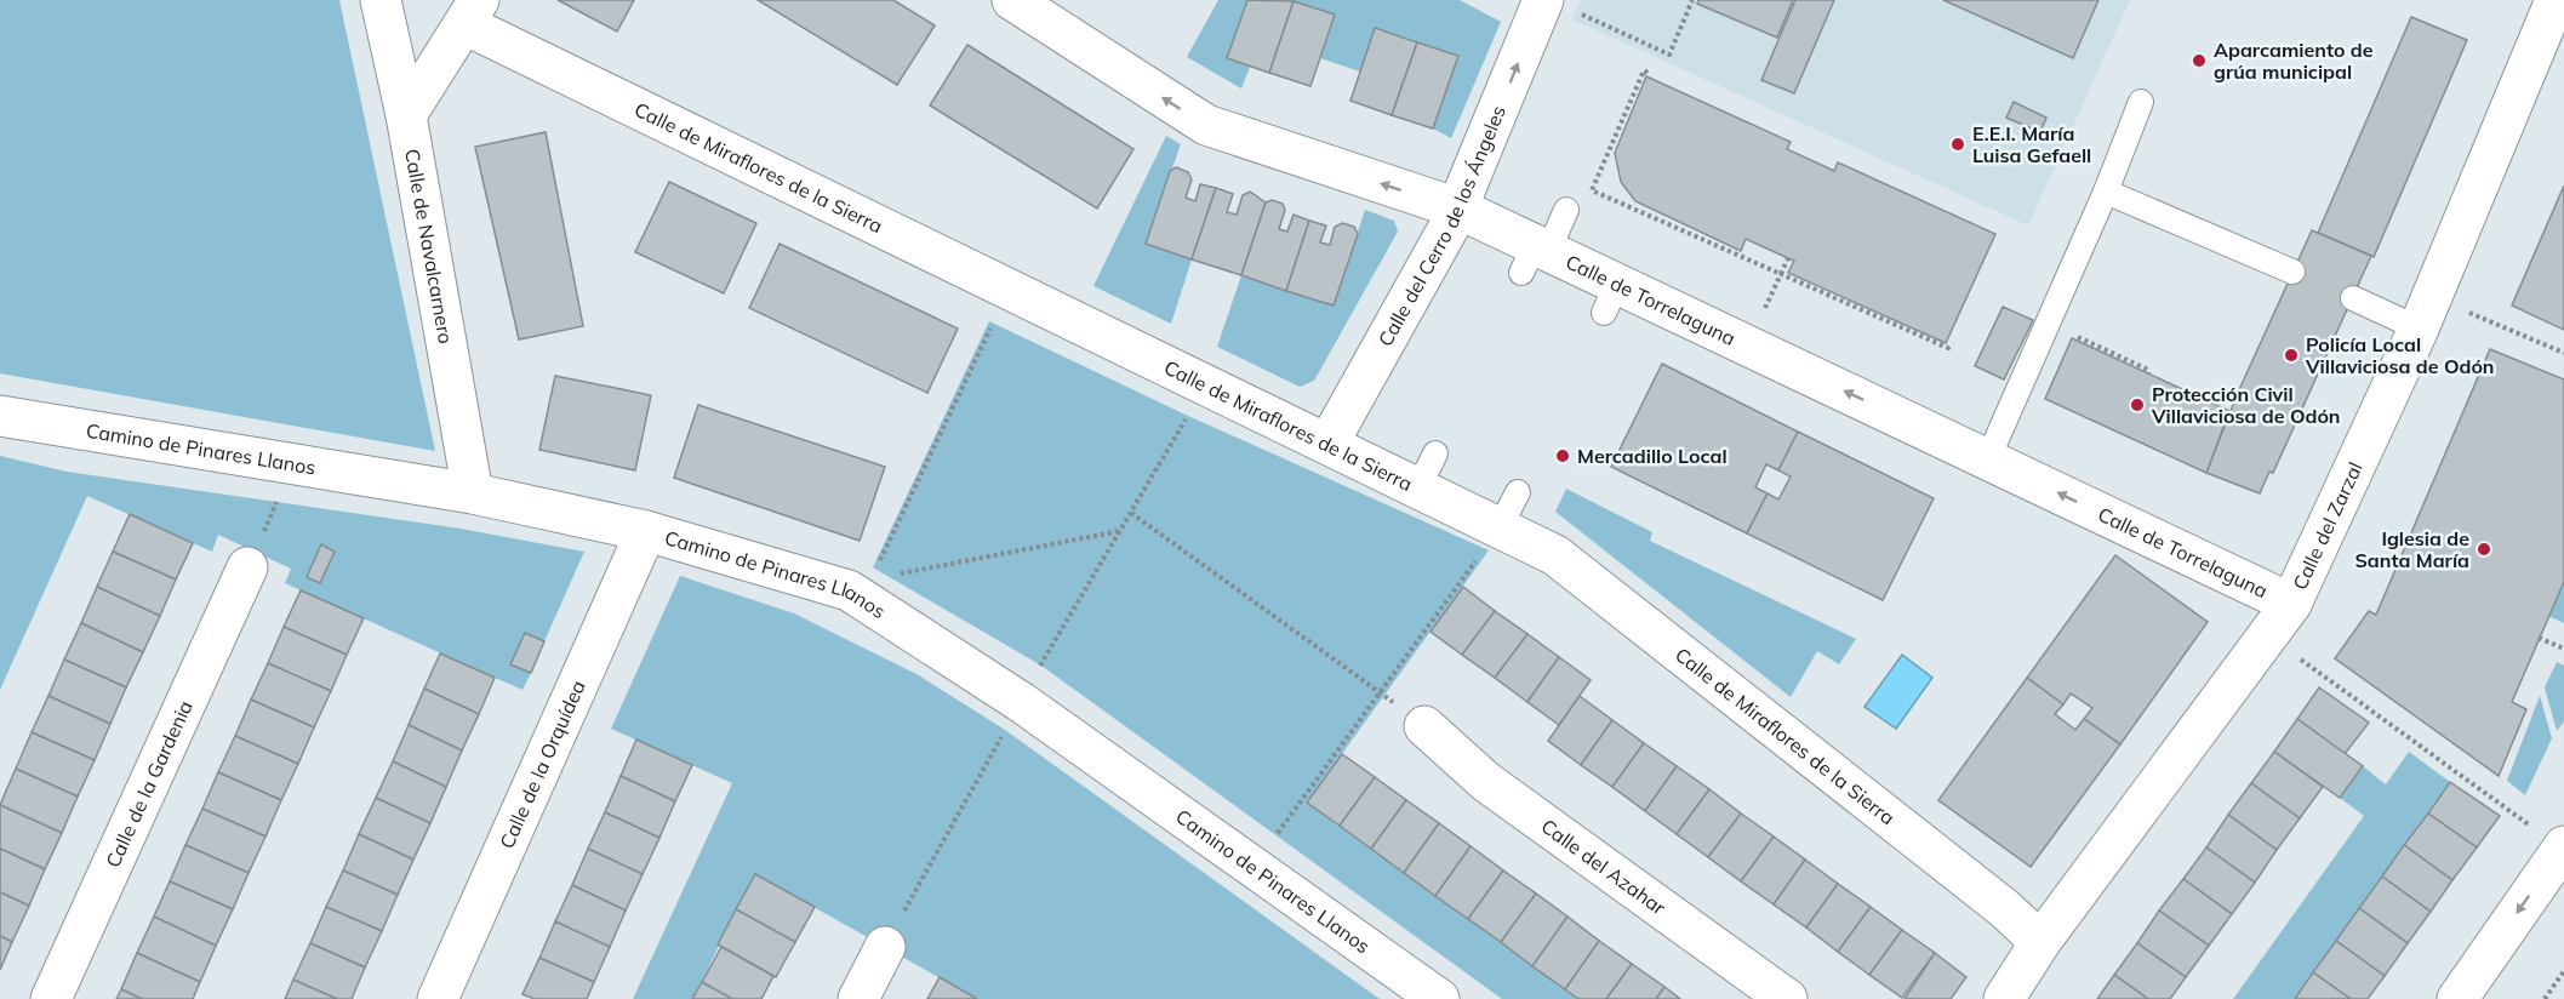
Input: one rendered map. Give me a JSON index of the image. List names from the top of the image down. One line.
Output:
{"streets":{"street":["Calle de Miraflores de la Sierra","Calle del Cerro de los Ángeles","Calle de Navalcarnero","Calle de Torrelaguna","Camino de Pinares Llanos","Calle del Zarzal","Calle de la Orquídea","Calle de la Gardenia","Calle del Azahar"]},"crossings":[["Calle de Miraflores de la Sierra","Calle del Cerro de los Ángeles"],["Calle de Miraflores de la Sierra","Calle del Zarzal"],["Calle del Cerro de los Ángeles","Calle de Torrelaguna"],["Calle de Navalcarnero","Camino de Pinares Llanos"],["Calle de Torrelaguna","Calle del Zarzal"],["Camino de Pinares Llanos","Calle de la Orquídea"]],"one_way":["Calle del Cerro de los Ángeles","Calle de Torrelaguna"],"places":["Aparcamiento de grúa municipal","E.E.I. María Luisa Gefaell","Policía Local Villaviciosa de Odón","Protección Civil Villaviciosa de Odón","Mercadillo Local","Iglesia de Santa María"]}
